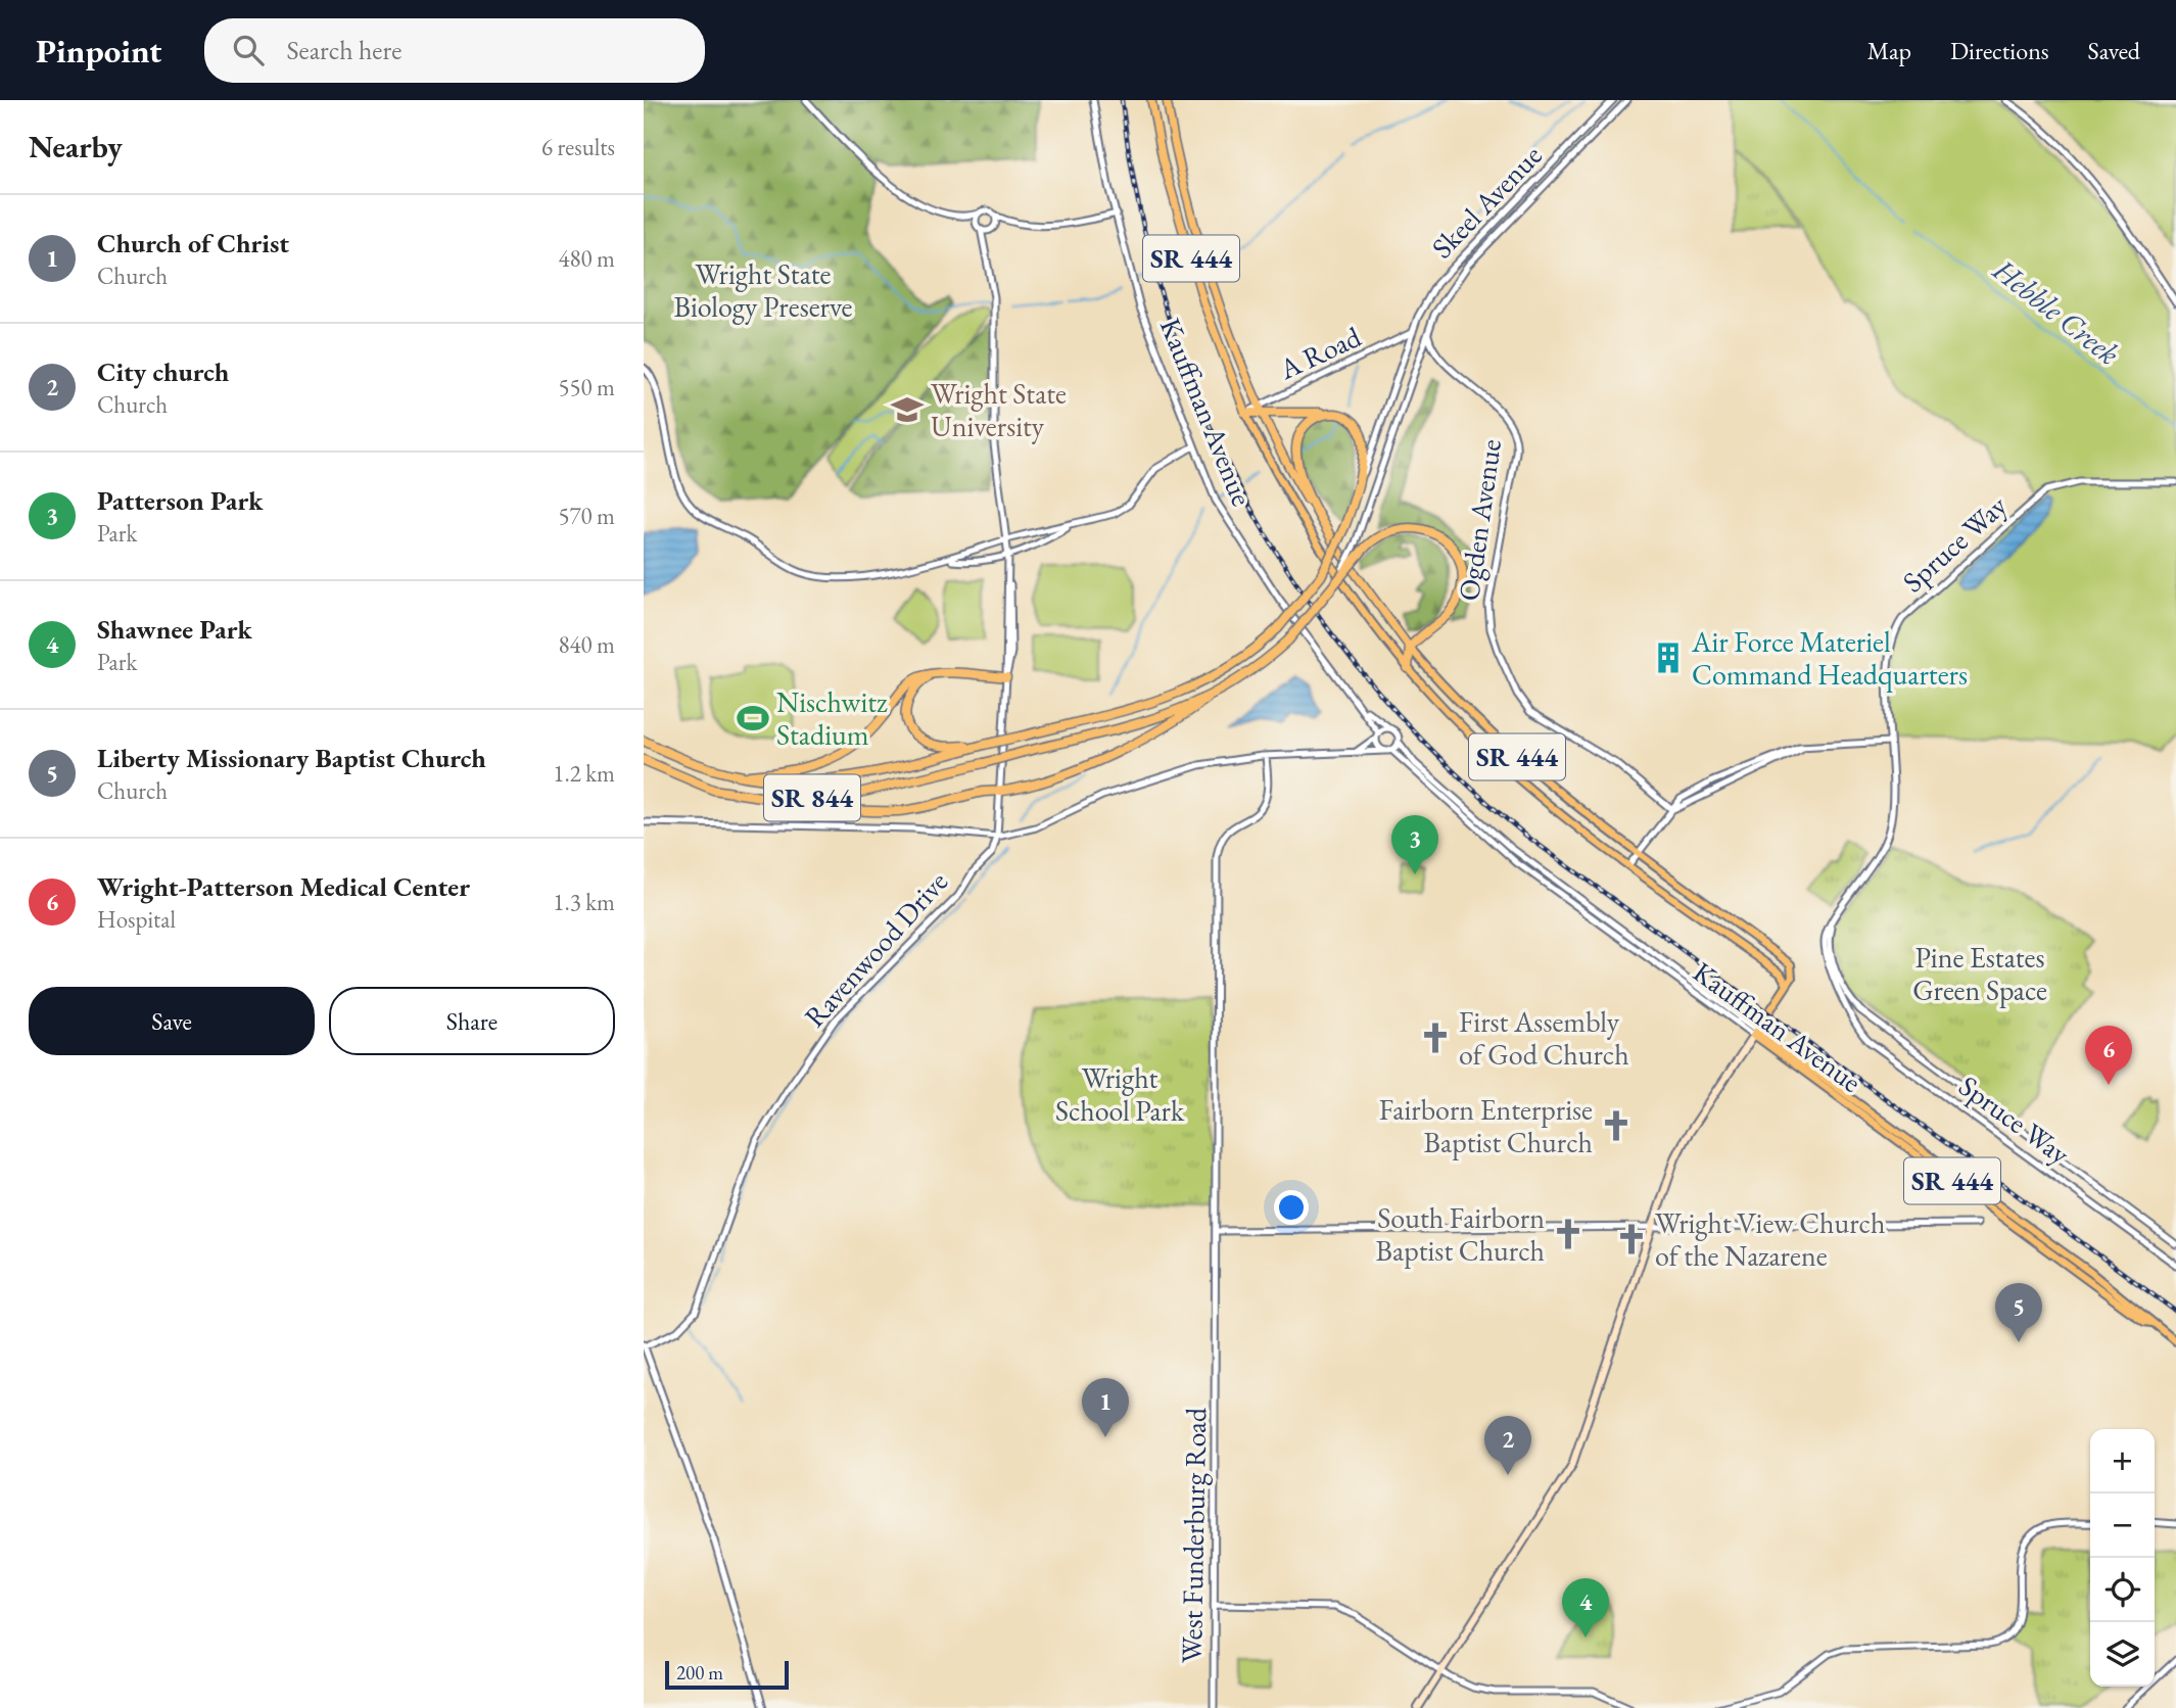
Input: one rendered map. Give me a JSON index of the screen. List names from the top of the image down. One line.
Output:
{"streets":{"highway":["SR 444","SR 844"],"main road":["Kauffman Avenue"],"street":["Skeel Avenue","A Road","Ogden Avenue","Spruce Way","Ravenwood Drive","West Funderburg Road"]},"crossings":[["Skeel Avenue","A Road"],["Skeel Avenue","SR 844"],["SR 444","A Road"]],"water":["Hebble Creek"],"parks":["Wright State Biology Preserve","Pine Estates Green Space","Wright School Park"],"places":{"school or university":["Wright State University"],"building":["Air Force Materiel Command Headquarters"],"sports":["Nischwitz Stadium"],"church":["First Assembly of God Church","Fairborn Enterprise Baptist Church","South Fairborn Baptist Church","Wright View Church of the Nazarene"]},"scale_bar":"200 m","page":{"header":"Pinpoint","search":"Search here","nav":["Map","Directions","Saved"],"heading":["Nearby","6 results"],"list":[{"mark":"1","name":"Church of Christ","note":"Church","value":"480 m"},{"mark":"2","name":"City church","note":"Church","value":"550 m"},{"mark":"3","name":"Patterson Park","note":"Park","value":"570 m"},{"mark":"4","name":"Shawnee Park","note":"Park","value":"840 m"},{"mark":"5","name":"Liberty Missionary Baptist Church","note":"Church","value":"1.2 km"},{"mark":"6","name":"Wright-Patterson Medical Center","note":"Hospital","value":"1.3 km"}],"pins":["3","6","5","1","2","4"],"buttons":["Save","Share"],"map_buttons":["+","−"],"scale":"200 m"}}
